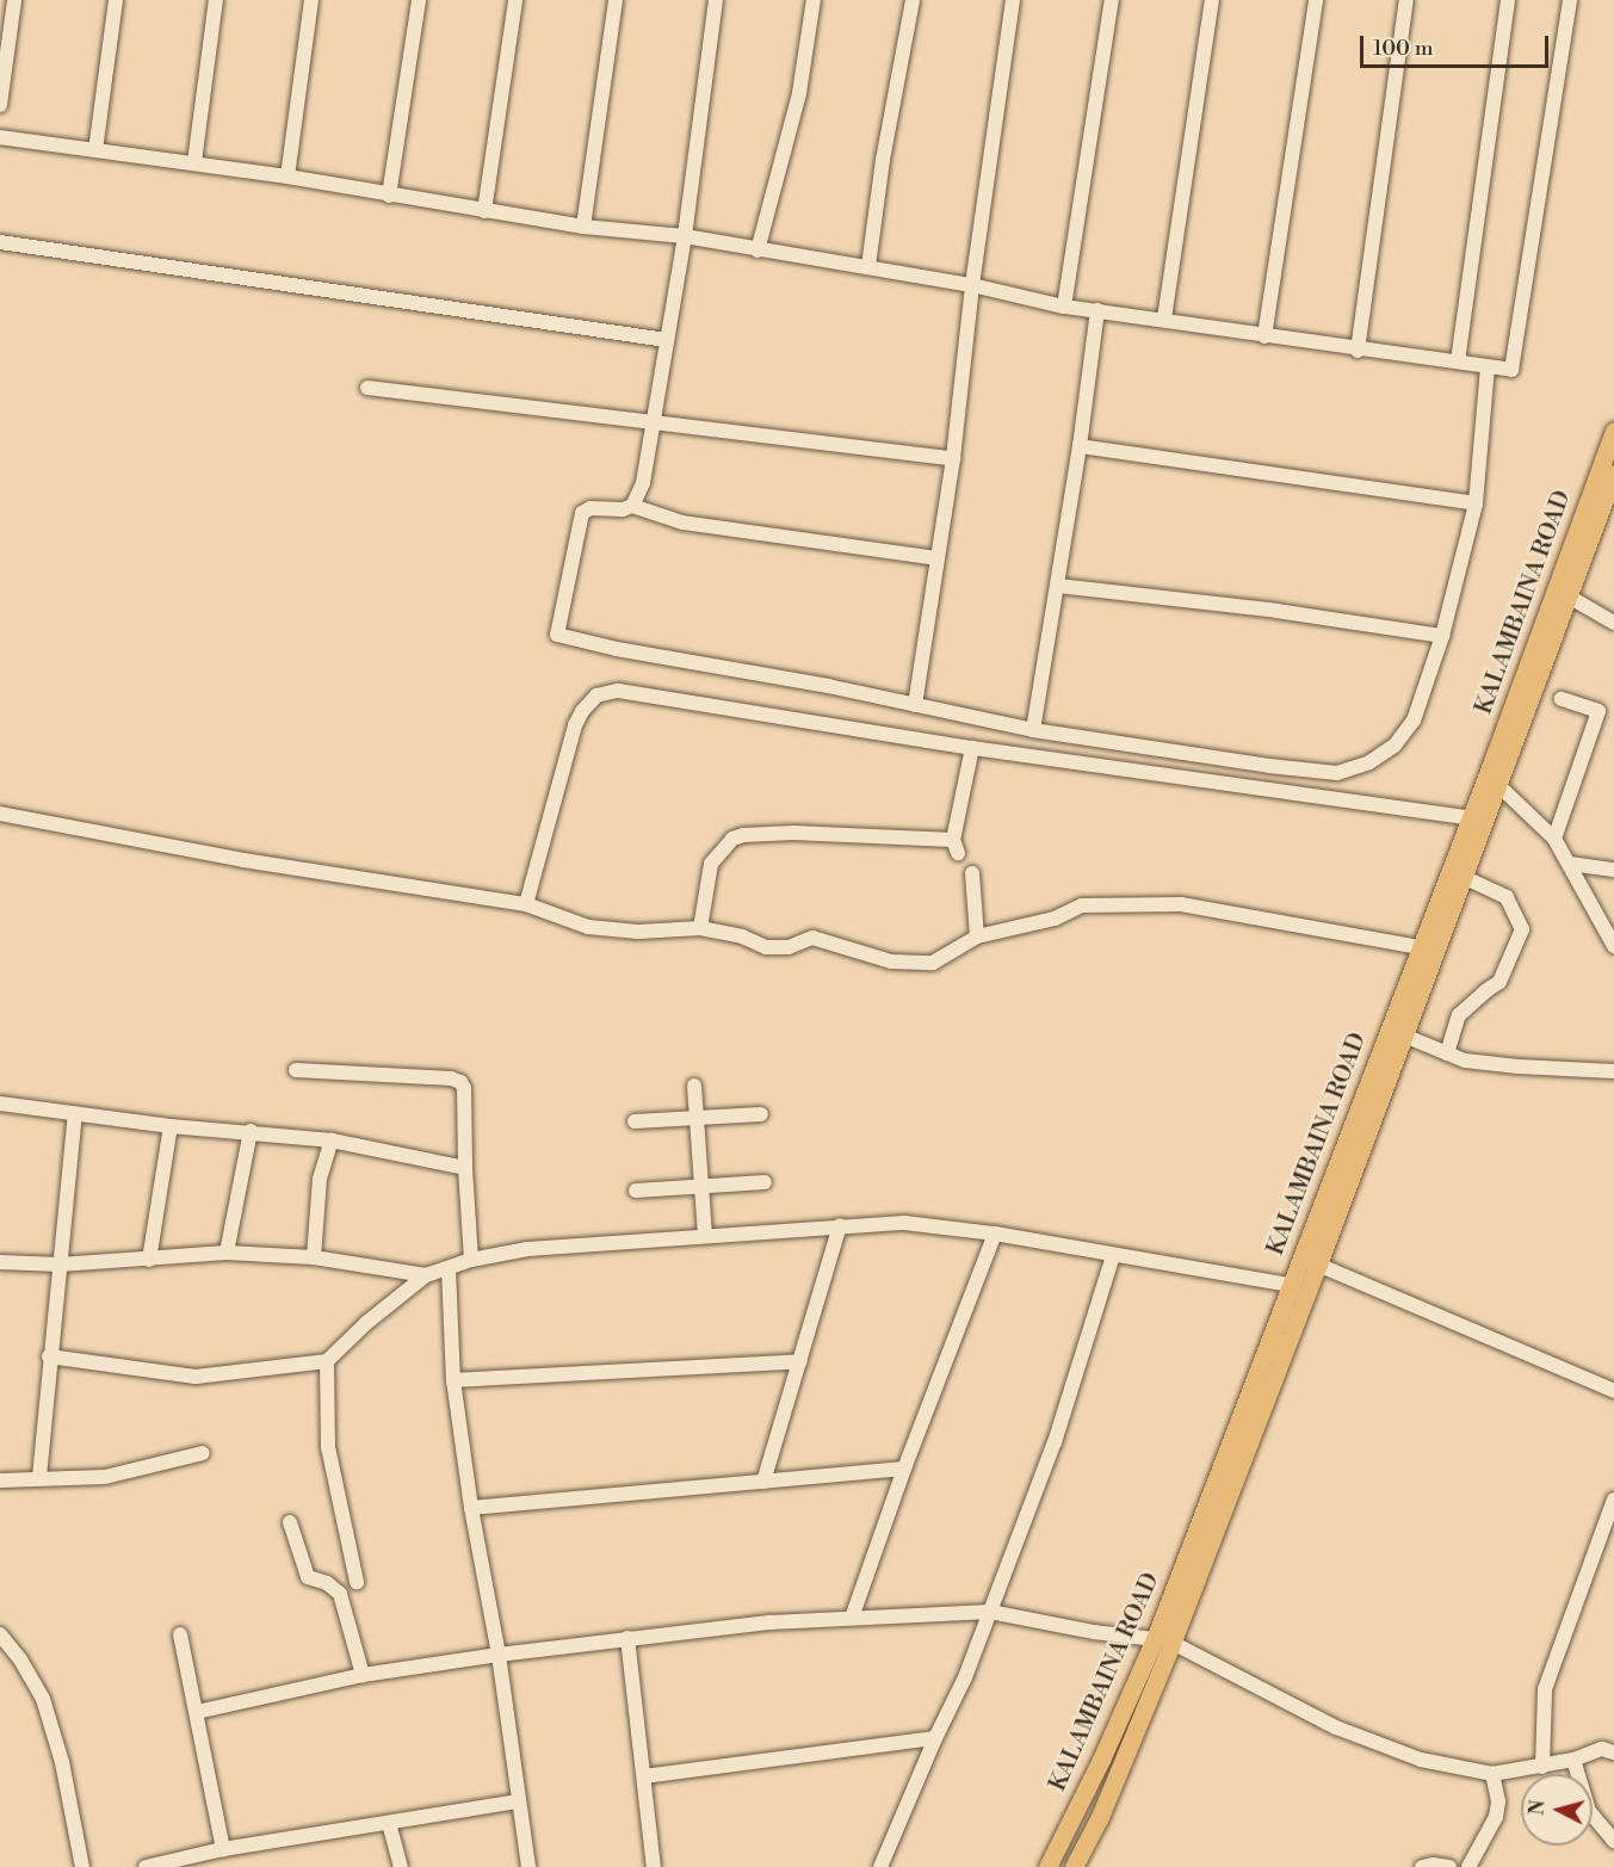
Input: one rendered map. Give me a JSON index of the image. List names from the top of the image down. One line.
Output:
{"streets":{"main road":["KALAMBAINA ROAD"]},"scale_bar":"100 m","north":"left"}
